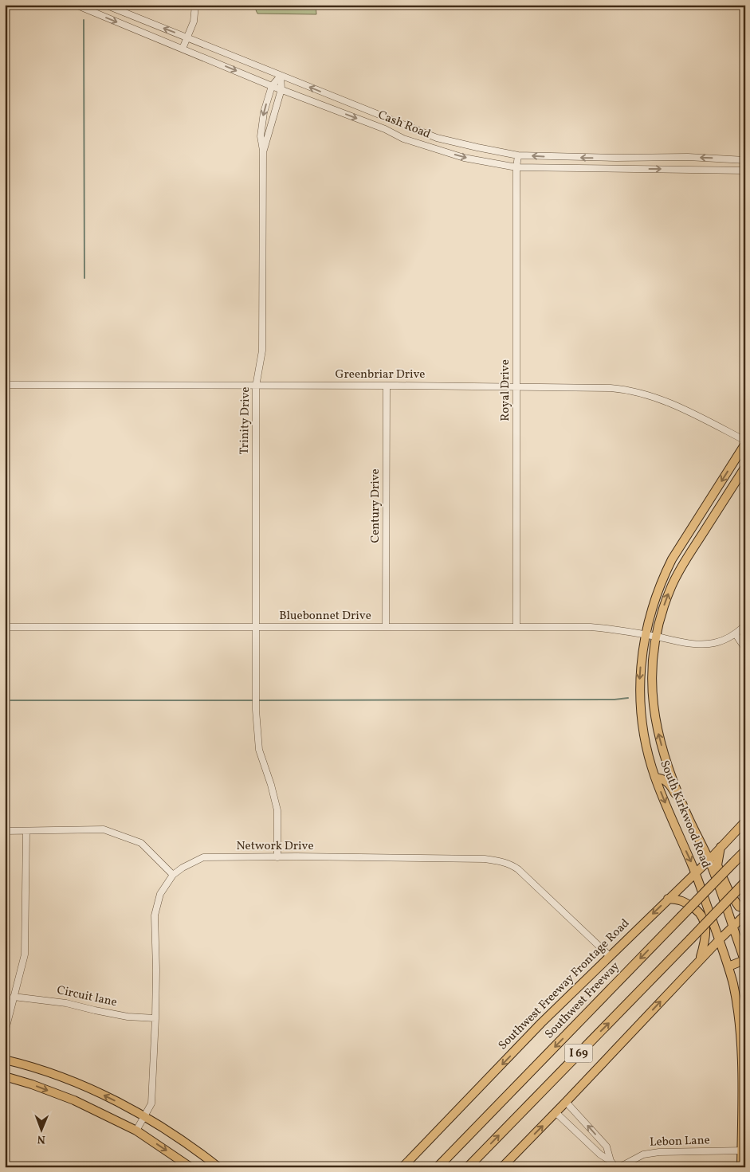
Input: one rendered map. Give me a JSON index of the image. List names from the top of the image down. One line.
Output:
{"streets":{"highway":["Southwest Freeway","I 69"],"main road":["South Kirkwood Road","Southwest Freeway Frontage Road"],"street":["Cash Road","Greenbriar Drive","Royal Drive","Trinity Drive","Century Drive","Bluebonnet Drive","Network Drive","Circuit lane","Lebon Lane"]},"crossings":[["Cash Road","Royal Drive"],["Cash Road","Trinity Drive"],["Greenbriar Drive","Royal Drive"],["Greenbriar Drive","Trinity Drive"],["Greenbriar Drive","Century Drive"],["Royal Drive","Bluebonnet Drive"],["Trinity Drive","Bluebonnet Drive"],["Trinity Drive","Network Drive"],["Century Drive","Bluebonnet Drive"],["Bluebonnet Drive","South Kirkwood Road"],["South Kirkwood Road","Southwest Freeway Frontage Road"],["South Kirkwood Road","Lebon Lane"],["Network Drive","Southwest Freeway Frontage Road"],["Network Drive","Circuit lane"]],"north":"bottom"}
